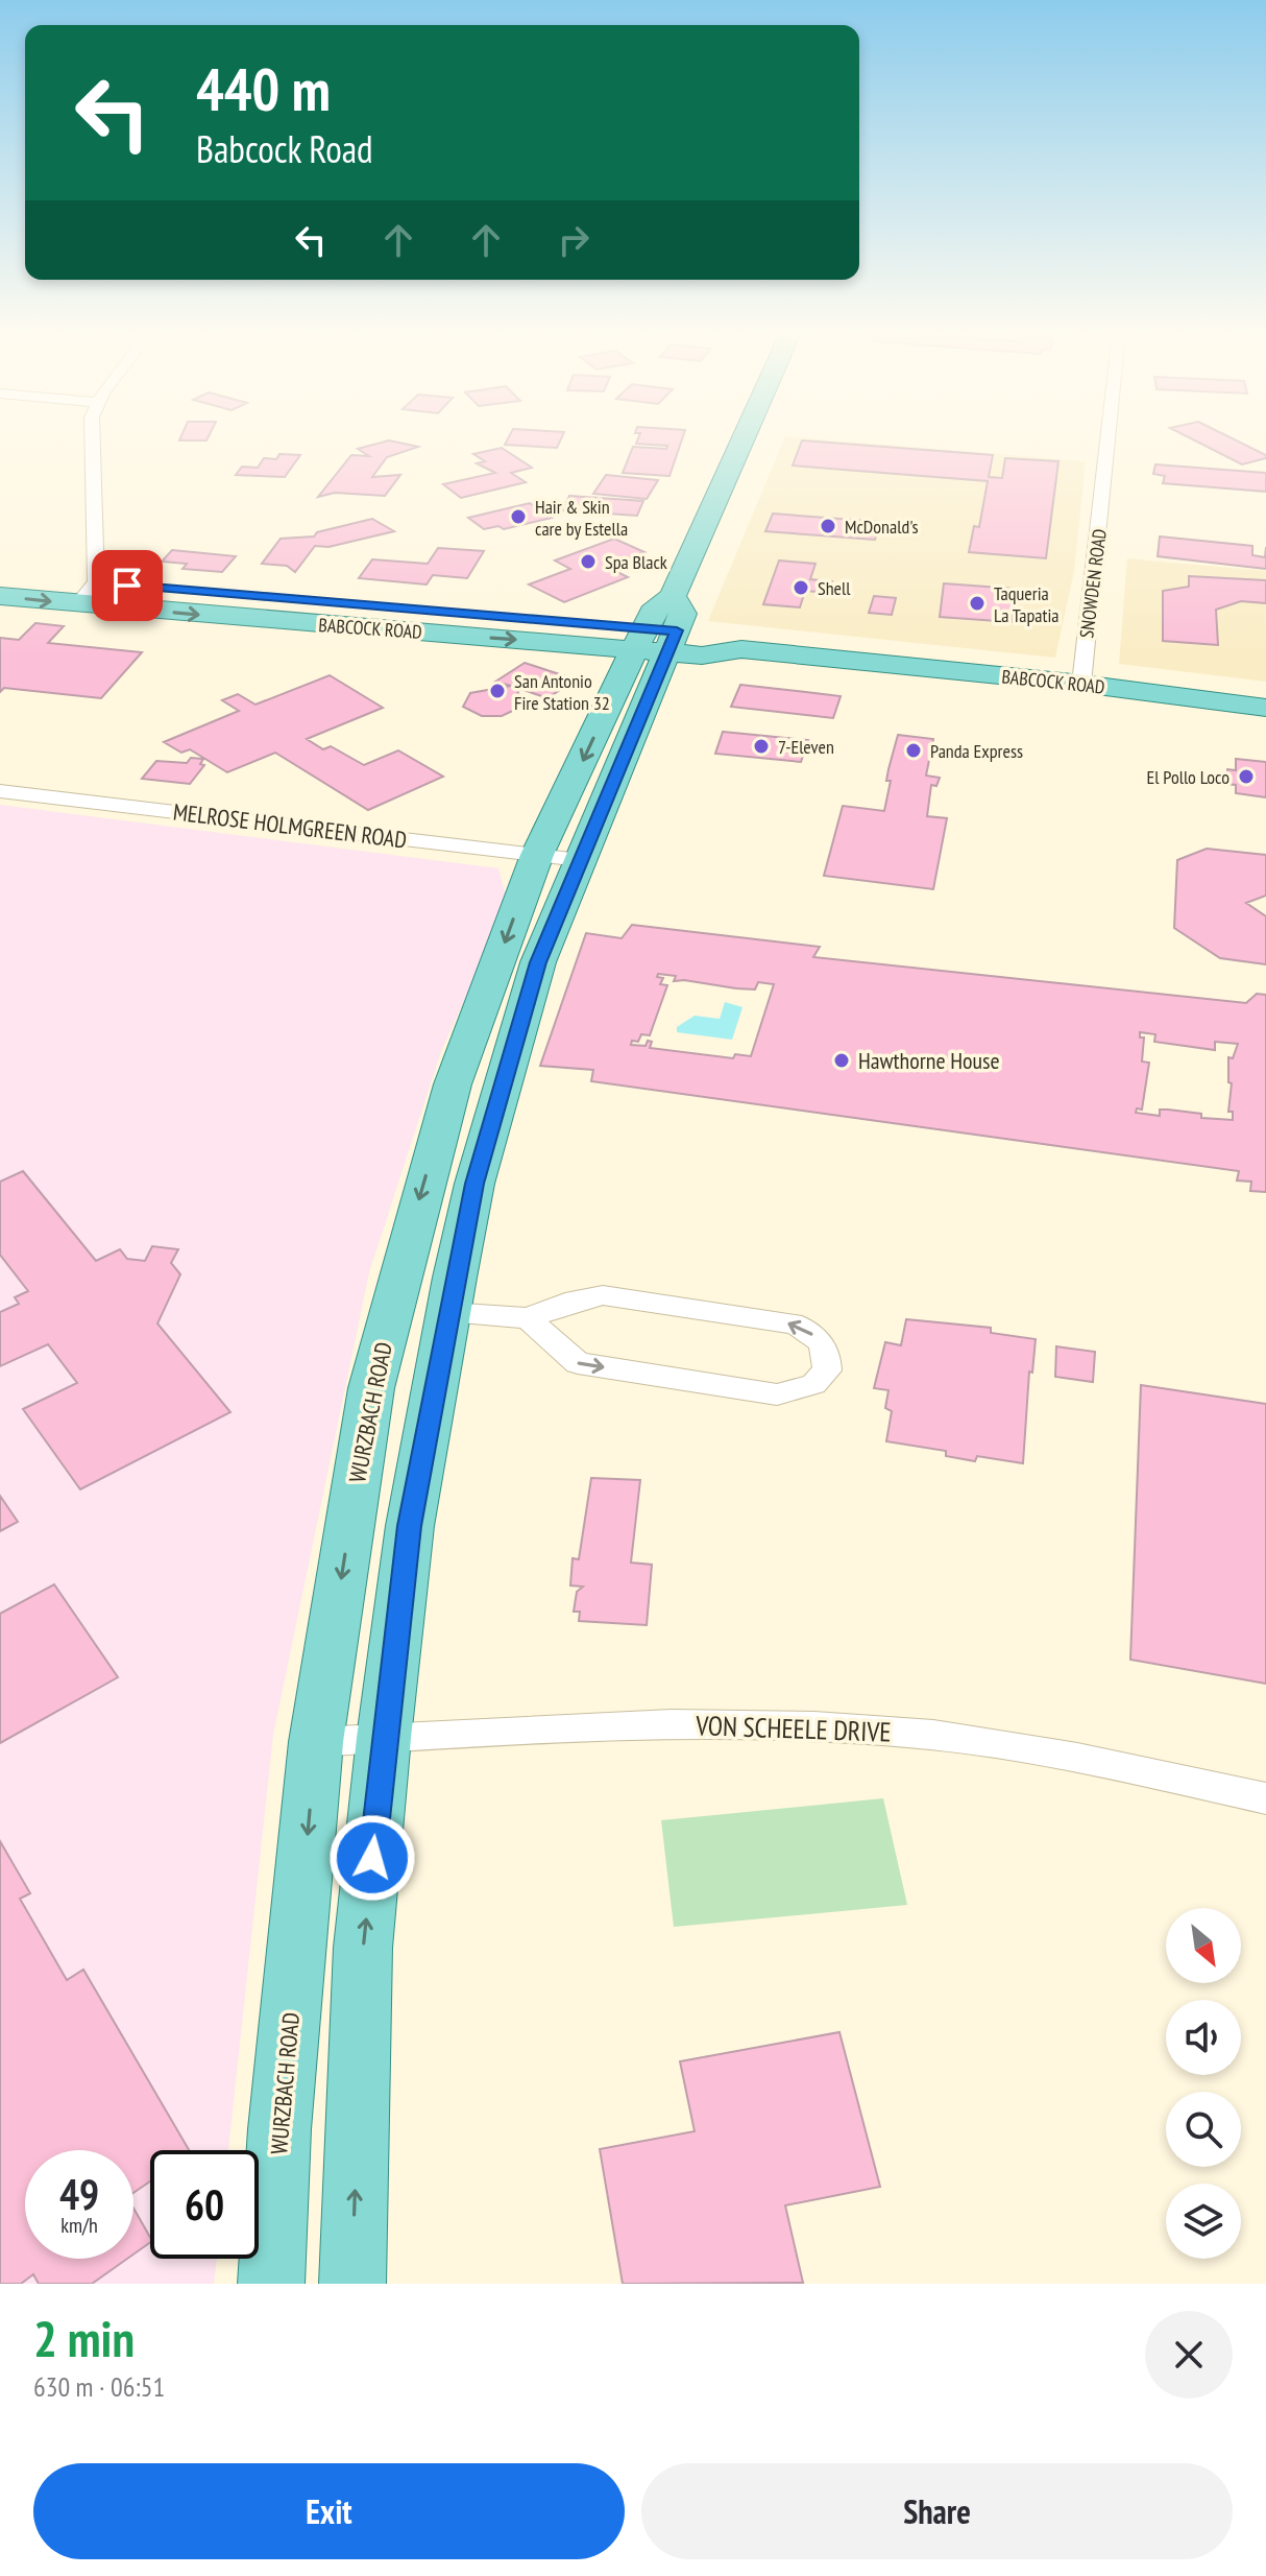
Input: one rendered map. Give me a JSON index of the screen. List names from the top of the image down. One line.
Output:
{"streets":{"main road":["BABCOCK ROAD","WURZBACH ROAD"],"street":["SNOWDEN ROAD","MELROSE HOLMGREEN ROAD","VON SCHEELE DRIVE"]},"crossings":[["SNOWDEN ROAD","BABCOCK ROAD"],["BABCOCK ROAD","WURZBACH ROAD"],["MELROSE HOLMGREEN ROAD","WURZBACH ROAD"],["WURZBACH ROAD","VON SCHEELE DRIVE"]],"places":["Hair & Skin care by Estella","McDonald's","Spa Black","Shell","Taqueria La Tapatia","San Antonio Fire Station 32","7-Eleven","Panda Express","El Pollo Loco","Hawthorne House"],"north":"bottom right","page":{"turn":["440 m","Babcock Road"],"speed":"49 km/h","limit":"60","heading":["2 min","630 m · 06:51"],"buttons":["Exit","Share"]}}
